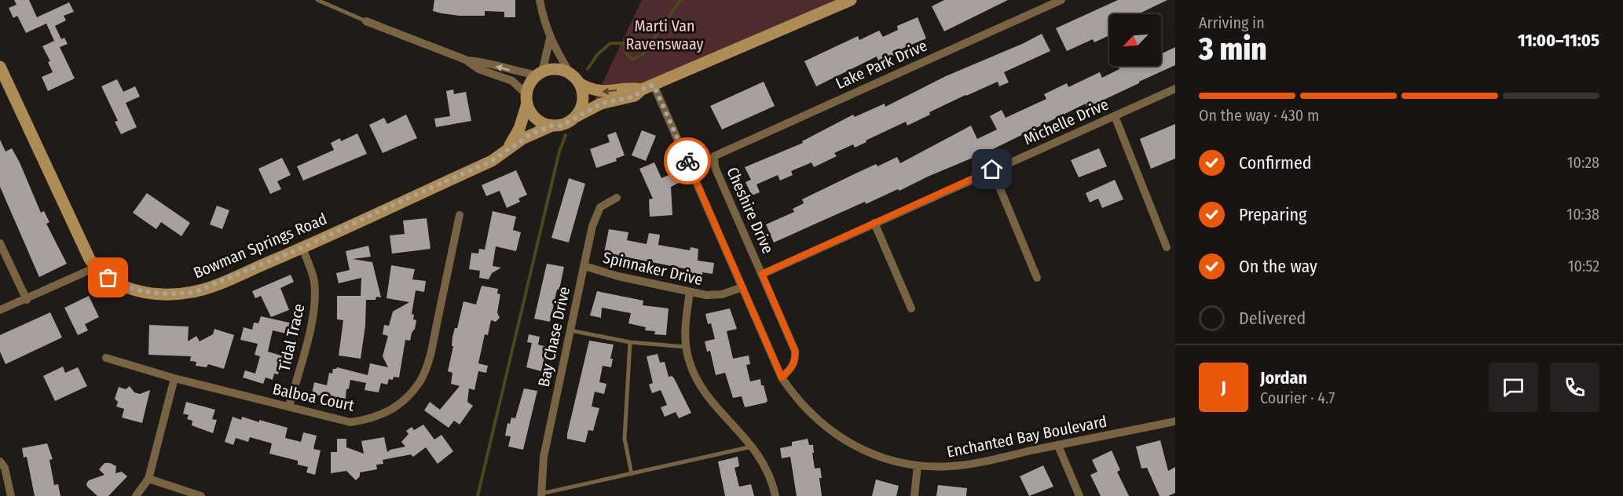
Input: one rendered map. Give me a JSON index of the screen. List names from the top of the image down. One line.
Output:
{"streets":{"street":["Lake Park Drive","Michelle Drive","Cheshire Drive","Bowman Springs Road","Spinnaker Drive","Bay Chase Drive","Tidal Trace","Balboa Court","Enchanted Bay Boulevard"]},"crossings":[["Lake Park Drive","Cheshire Drive"],["Michelle Drive","Cheshire Drive"],["Cheshire Drive","Enchanted Bay Boulevard"],["Bowman Springs Road","Tidal Trace"],["Spinnaker Drive","Bay Chase Drive"],["Spinnaker Drive","Enchanted Bay Boulevard"],["Tidal Trace","Balboa Court"]],"parks":["Marti Van Ravenswaay"],"north":"bottom left","page":{"heading":["3 min","Arriving in","11:00–11:05"],"panel":["Jordan","Courier · 4.7"],"bar":"On the way · 430 m","list":[["Confirmed","10:28"],["Preparing","10:38"],["On the way","10:52"],"Delivered"],"round":"J"}}
